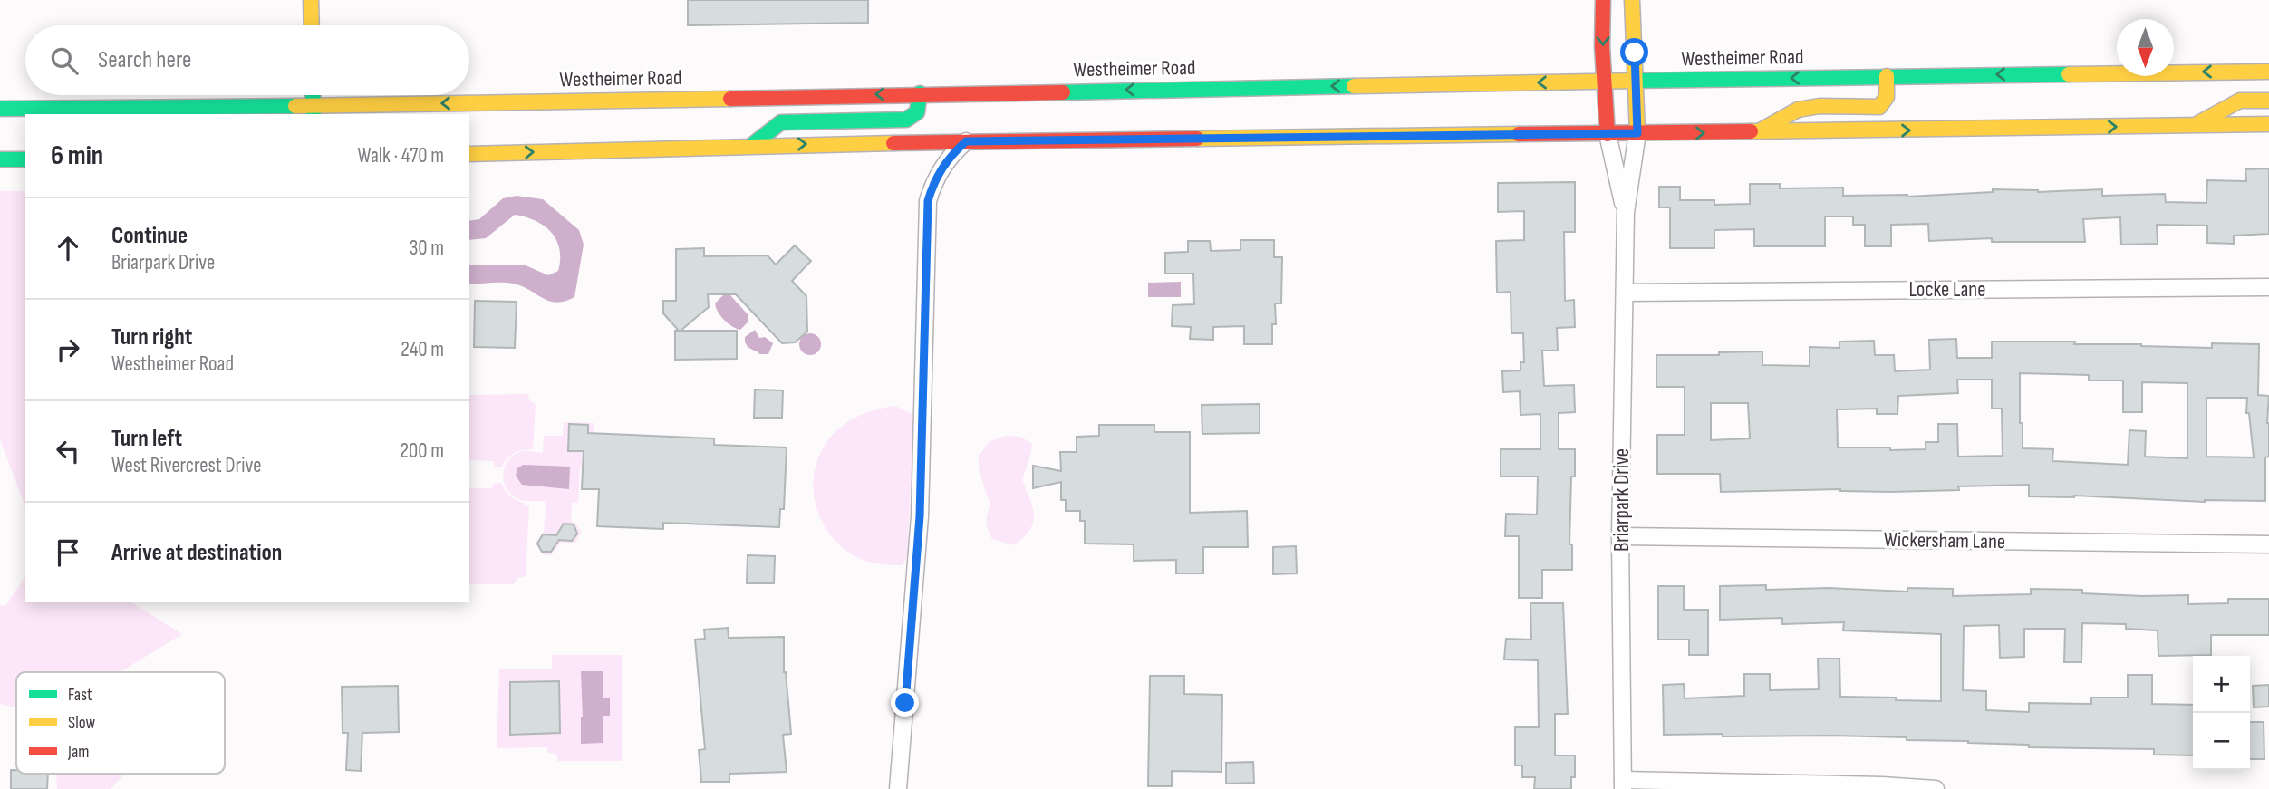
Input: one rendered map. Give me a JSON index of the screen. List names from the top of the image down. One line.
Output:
{"streets":{"main road":["Westheimer Road","Briarpark Drive"],"street":["Locke Lane","Wickersham Lane"]},"crossings":[["Westheimer Road","Briarpark Drive"],["Locke Lane","Briarpark Drive"],["Briarpark Drive","Wickersham Lane"]],"legend":["Fast","Slow","Jam"],"north":"bottom","page":{"search":"Search here","heading":["6 min","Walk · 470 m"],"list":[["Continue","Briarpark Drive","30 m"],["Turn right","Westheimer Road","240 m"],["Turn left","West Rivercrest Drive","200 m"],"Arrive at destination"],"map_buttons":["+","−"]}}
